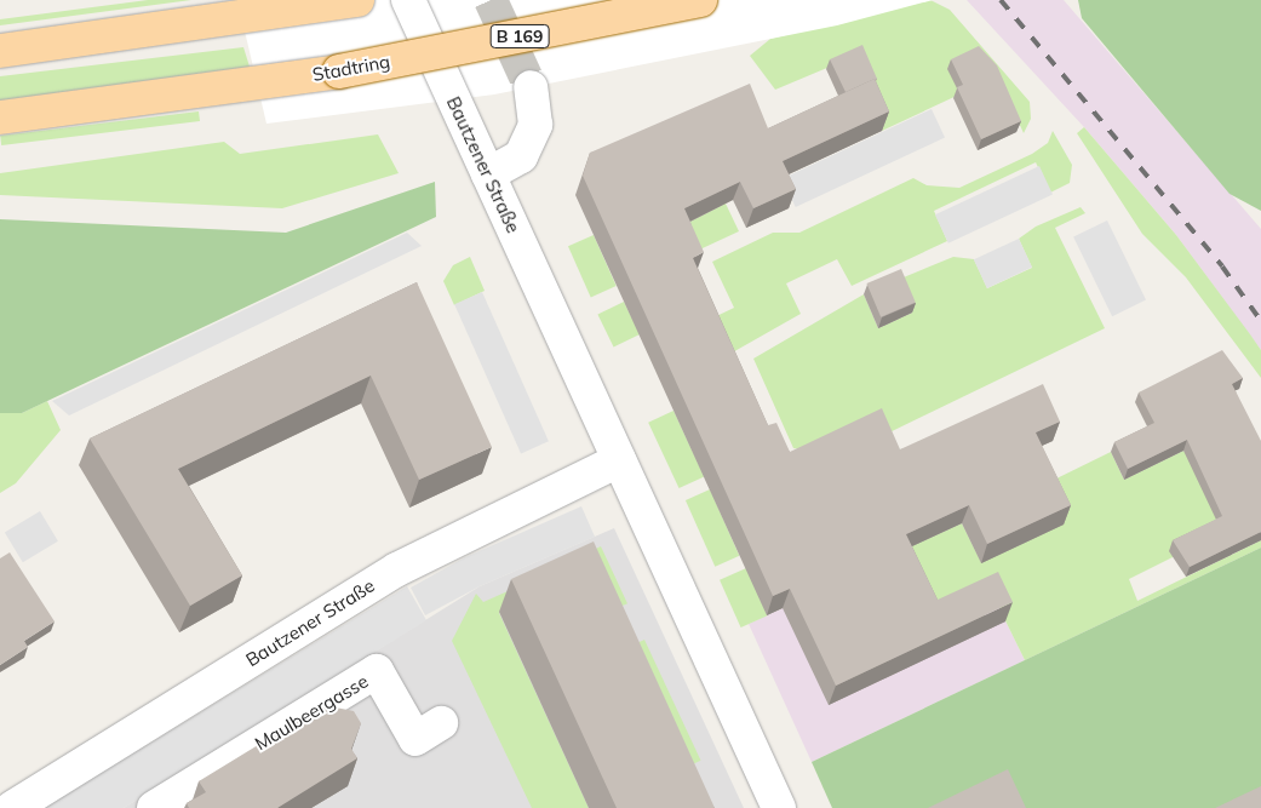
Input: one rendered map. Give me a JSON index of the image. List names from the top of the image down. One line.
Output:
{"streets":{"main road":["B 169","Stadtring"],"street":["Bautzener Straße","Maulbeergasse"]}}
